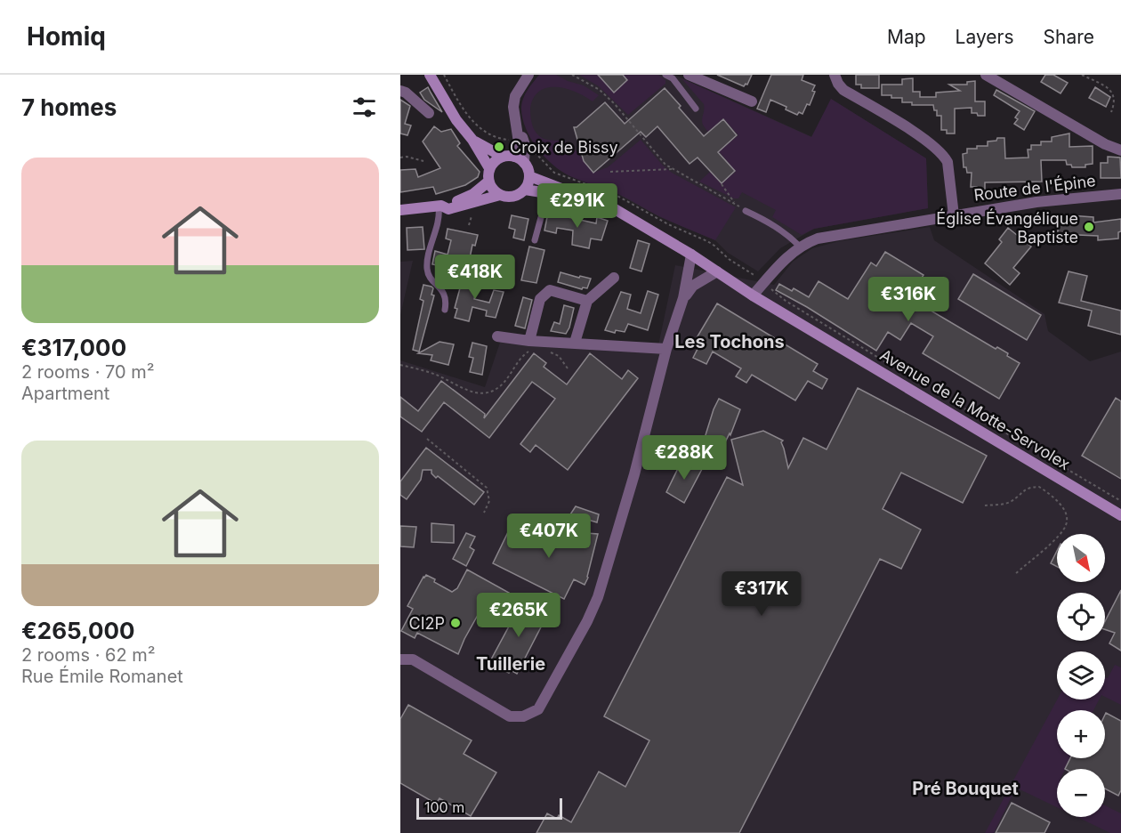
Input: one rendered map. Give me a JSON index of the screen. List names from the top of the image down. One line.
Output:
{"streets":{"main road":["Avenue de la Motte-Servolex"],"street":["Route de l'Épine"]},"crossings":[["Route de l'Épine","Avenue de la Motte-Servolex"]],"districts":["Les Tochons","Tuillerie","Pré Bouquet"],"places":["Croix de Bissy","Église Évangélique Baptiste","CI2P"],"scale_bar":"100 m","north":"bottom right","page":{"header":"Homiq","nav":["Map","Layers","Share"],"heading":"7 homes","list":[{"name":"€317,000","note":"2 rooms · 70 m² · Apartment"},{"name":"€265,000","note":"2 rooms · 62 m² · Rue Émile Romanet"}],"price":["€291K","€418K","€316K","€288K","€407K","€317K","€265K"],"map_buttons":["+","−"],"scale":"100 m"}}
